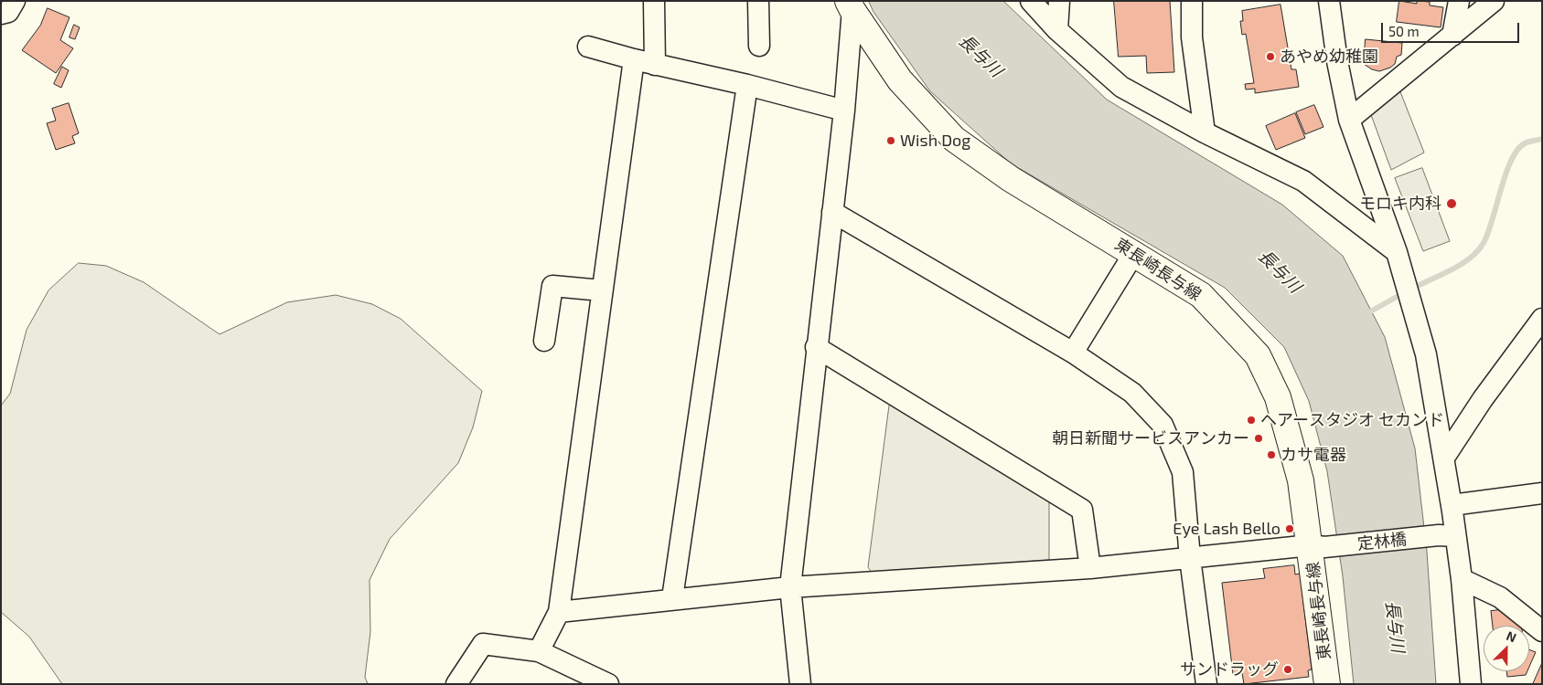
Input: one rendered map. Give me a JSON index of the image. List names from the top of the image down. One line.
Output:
{"streets":{"main road":["東長崎長与線"],"street":["定林橋"]},"crossings":[["東長崎長与線","定林橋"]],"water":["長与川"],"places":["あやめ幼稚園","Wish Dog","モロキ内科","ヘアースタジオ セカンド","朝日新聞サービスアンカー","カサ電器","Eye Lash Bello","サンドラッグ"],"scale_bar":"50 m","north":"top right"}
